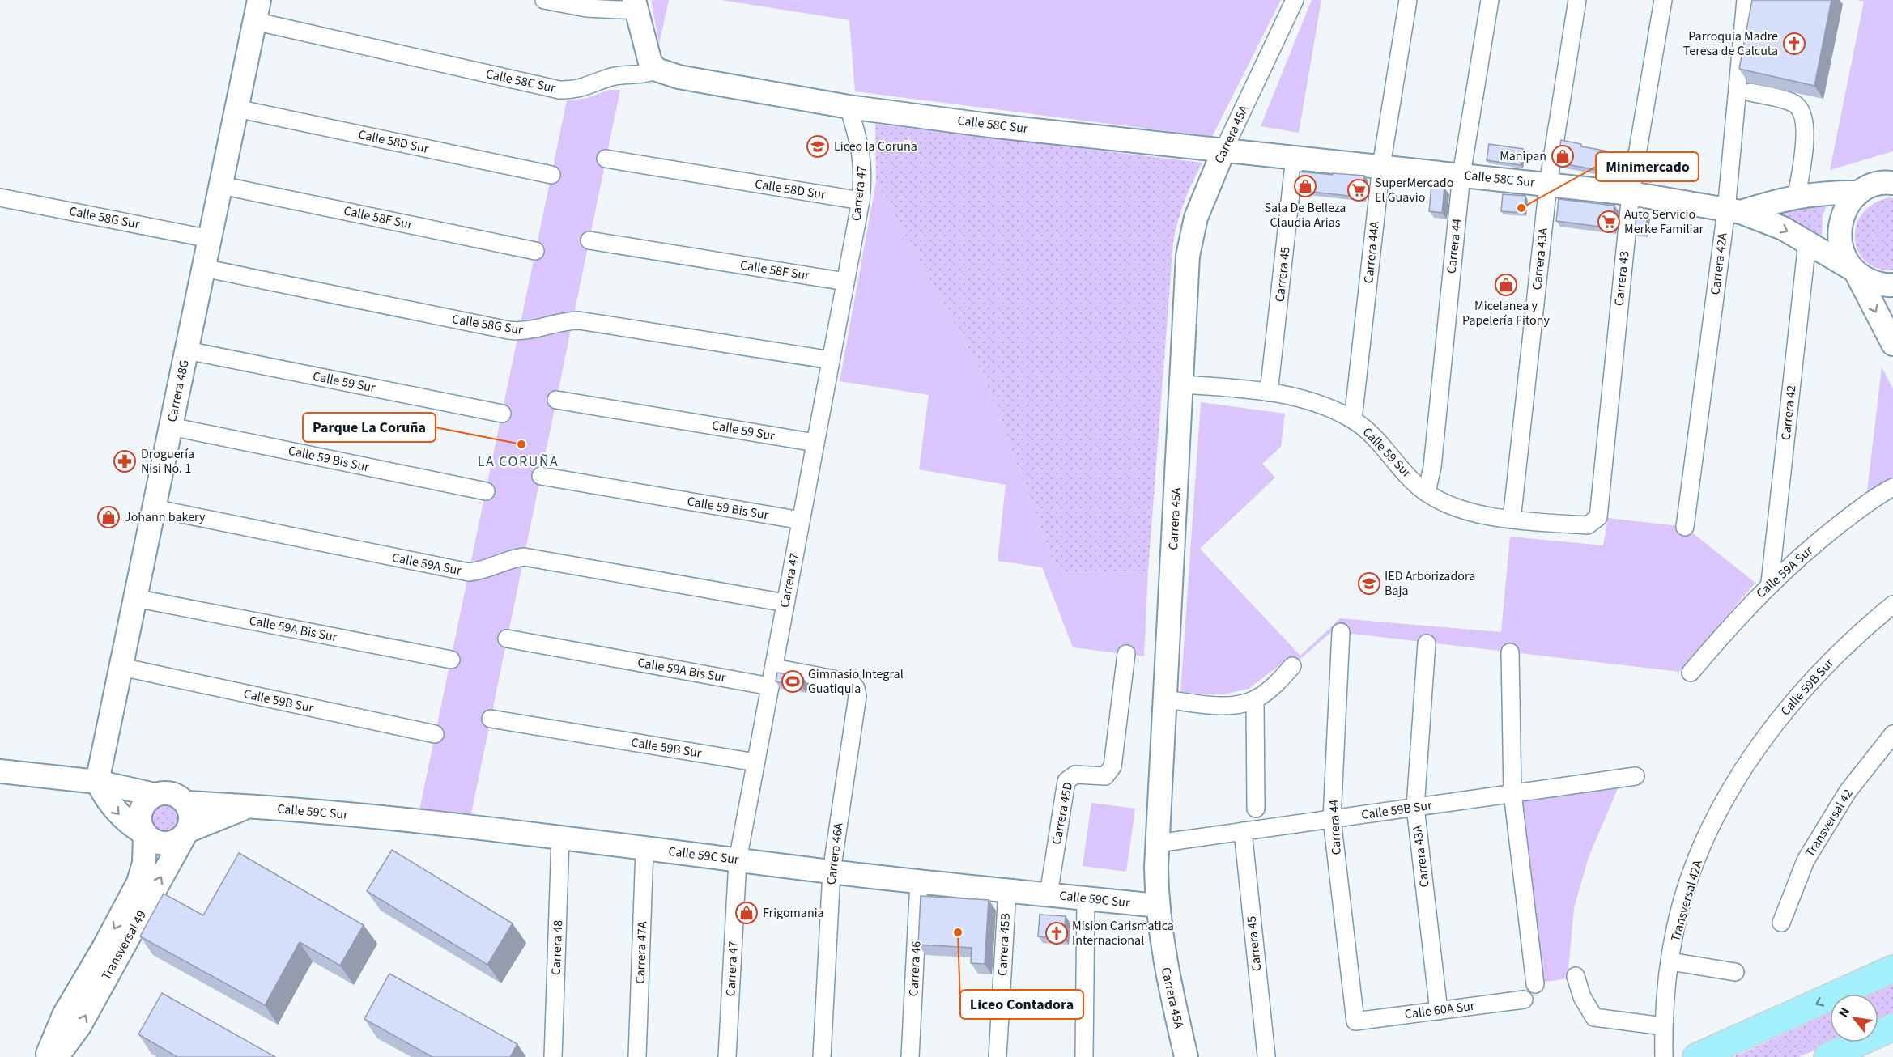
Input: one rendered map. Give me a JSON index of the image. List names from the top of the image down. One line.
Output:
{"streets":{"street":["Calle 58C Sur","Carrera 45A","Calle 58D Sur","Carrera 47","Calle 58G Sur","Calle 58F Sur","Carrera 44","Carrera 44A","Carrera 43A","Carrera 42A","Carrera 45","Carrera 43","Calle 59 Sur","Carrera 48G","Carrera 42","Calle 59 Bis Sur","Calle 59A Sur","Calle 59A Bis Sur","Calle 59B Sur","Calle 59C Sur","Carrera 45D","Transversal 42","Carrera 46A","Transversal 42A","Carrera 45B","Transversal 49","Carrera 48","Carrera 47A","Carrera 46","Calle 60A Sur"]},"crossings":[["Calle 58C Sur","Carrera 45A"],["Calle 58C Sur","Carrera 47"],["Calle 58C Sur","Carrera 44"],["Calle 58C Sur","Carrera 44A"],["Calle 58C Sur","Carrera 43A"],["Calle 58C Sur","Carrera 42A"],["Calle 58C Sur","Carrera 45"],["Calle 58C Sur","Carrera 43"],["Calle 58C Sur","Carrera 48G"],["Calle 58C Sur","Carrera 42"],["Carrera 45A","Calle 59 Sur"],["Carrera 45A","Calle 59B Sur"],["Carrera 45A","Calle 59C Sur"],["Calle 58D Sur","Carrera 47"],["Calle 58D Sur","Carrera 48G"],["Carrera 47","Calle 58G Sur"],["Carrera 47","Calle 58F Sur"],["Carrera 47","Calle 59 Sur"],["Carrera 47","Calle 59 Bis Sur"],["Carrera 47","Calle 59A Sur"],["Carrera 47","Calle 59A Bis Sur"],["Carrera 47","Calle 59B Sur"],["Carrera 47","Calle 59C Sur"],["Carrera 47","Carrera 46A"],["Calle 58G Sur","Carrera 48G"],["Calle 58F Sur","Carrera 48G"],["Carrera 44","Calle 59 Sur"],["Carrera 44","Calle 59B Sur"],["Carrera 44","Calle 60A Sur"],["Carrera 44A","Calle 59 Sur"],["Carrera 43A","Calle 59 Sur"],["Carrera 43A","Calle 59B Sur"],["Carrera 43A","Calle 60A Sur"],["Carrera 45","Calle 59 Sur"],["Carrera 45","Calle 59B Sur"],["Carrera 43","Calle 59 Sur"],["Calle 59 Sur","Carrera 48G"],["Carrera 48G","Calle 59 Bis Sur"],["Carrera 48G","Calle 59A Sur"],["Carrera 48G","Calle 59A Bis Sur"],["Carrera 48G","Calle 59B Sur"],["Carrera 42","Calle 59A Sur"],["Calle 59B Sur","Transversal 42A"],["Calle 59C Sur","Carrera 45D"],["Calle 59C Sur","Carrera 46A"],["Calle 59C Sur","Carrera 45B"],["Calle 59C Sur","Transversal 49"],["Calle 59C Sur","Carrera 48"],["Calle 59C Sur","Carrera 47A"],["Calle 59C Sur","Carrera 46"]],"districts":["LA CORUÑA"],"places":{"church":["Parroquia Madre Teresa de Calcuta","Mision Carismatica Internacional"],"school or university":["Liceo la Coruña","IED Arborizadora Baja"],"shop":["Manipan","Sala De Belleza Claudia Arias","Micelanea y Papelería Fitony","Johann bakery","Frigomania"],"supermarket":["SuperMercado El Guavio","Auto Servicio Merke Familiar"],"other":["Minimercado","Parque La Coruña","Liceo Contadora"],"pharmacy":["Droguería Nisi No. 1"],"sports":["Gimnasio Integral Guatiquia"]},"north":"top left"}
